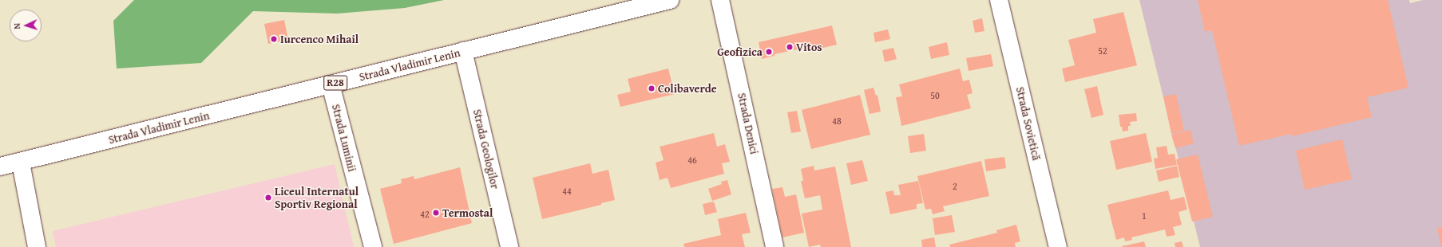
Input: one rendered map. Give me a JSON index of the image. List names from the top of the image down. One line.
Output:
{"streets":{"street":["Strada Vladimir Lenin","R28","Strada Denici","Strada Sovietică","Strada Luminii","Strada Geologilor"]},"crossings":[["Strada Vladimir Lenin","Strada Luminii"],["Strada Vladimir Lenin","Strada Geologilor"]],"places":["Iurcenco Mihail","Vitos","Geofizica","Colibaverde","Liceul Internatul Sportiv Regional","Termostal"],"house_numbers":["52","50","48","46","2","44","42","1"],"north":"left"}
